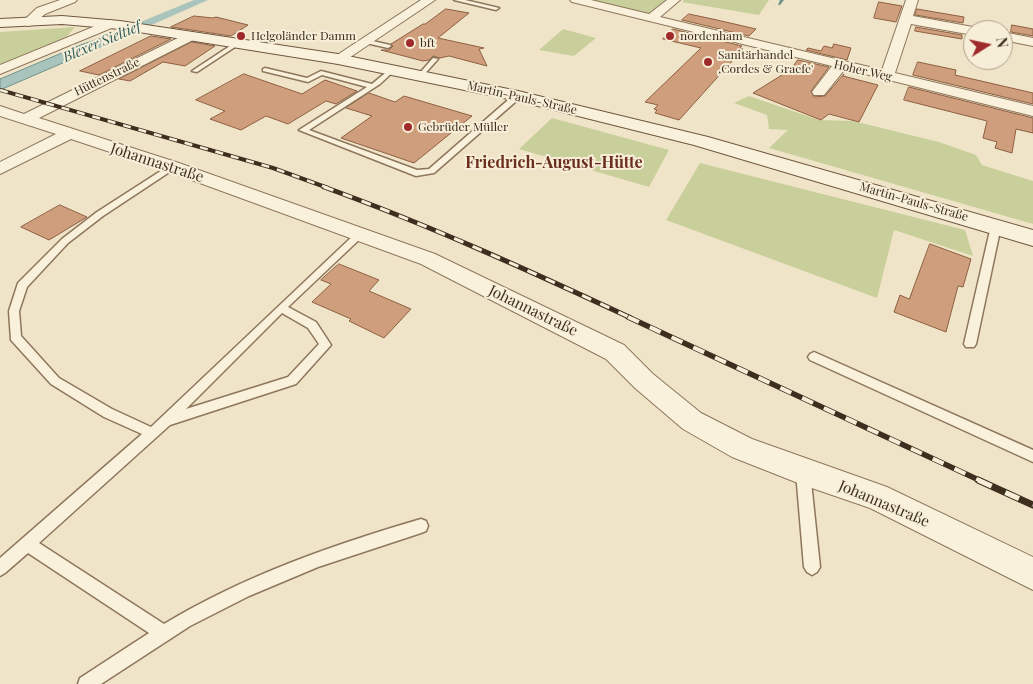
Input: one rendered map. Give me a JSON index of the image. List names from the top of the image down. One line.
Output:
{"streets":{"street":["Hoher Weg","Hüttenstraße","Martin-Pauls-Straße","Johannastraße"]},"crossings":[["Hüttenstraße","Martin-Pauls-Straße"],["Hüttenstraße","Johannastraße"]],"districts":["Friedrich-August-Hütte"],"water":["Blexer Sieltief"],"places":["Helgoländer Damm","nordenham","bft","Sanitärhandel ,Cordes & Graefe'","Gebrüder Müller"],"north":"right"}
